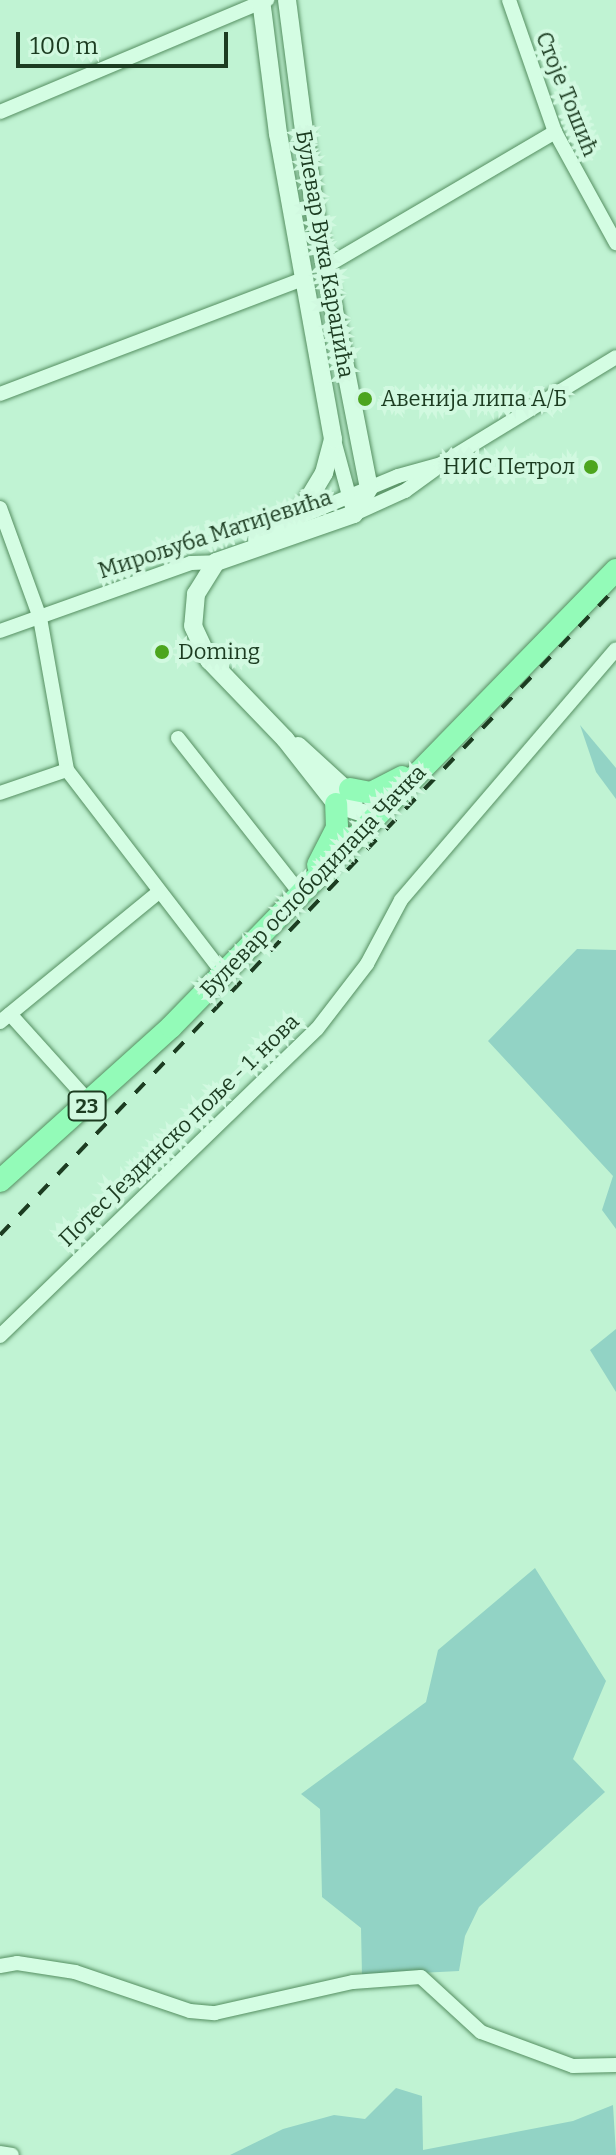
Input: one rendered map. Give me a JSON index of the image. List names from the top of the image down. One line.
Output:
{"streets":{"main road":["Булевар ослободилаца Чачка","23"],"street":["Стоје Тошић","Булевар Вука Караџића","Мирољуба Матијевића","Потес Јездинско поље - 1. нова"]},"crossings":[["Булевар Вука Караџића","Мирољуба Матијевића"]],"places":["Авенија липа А/Б","НИС Петрол","Doming"],"scale_bar":"100 m"}
